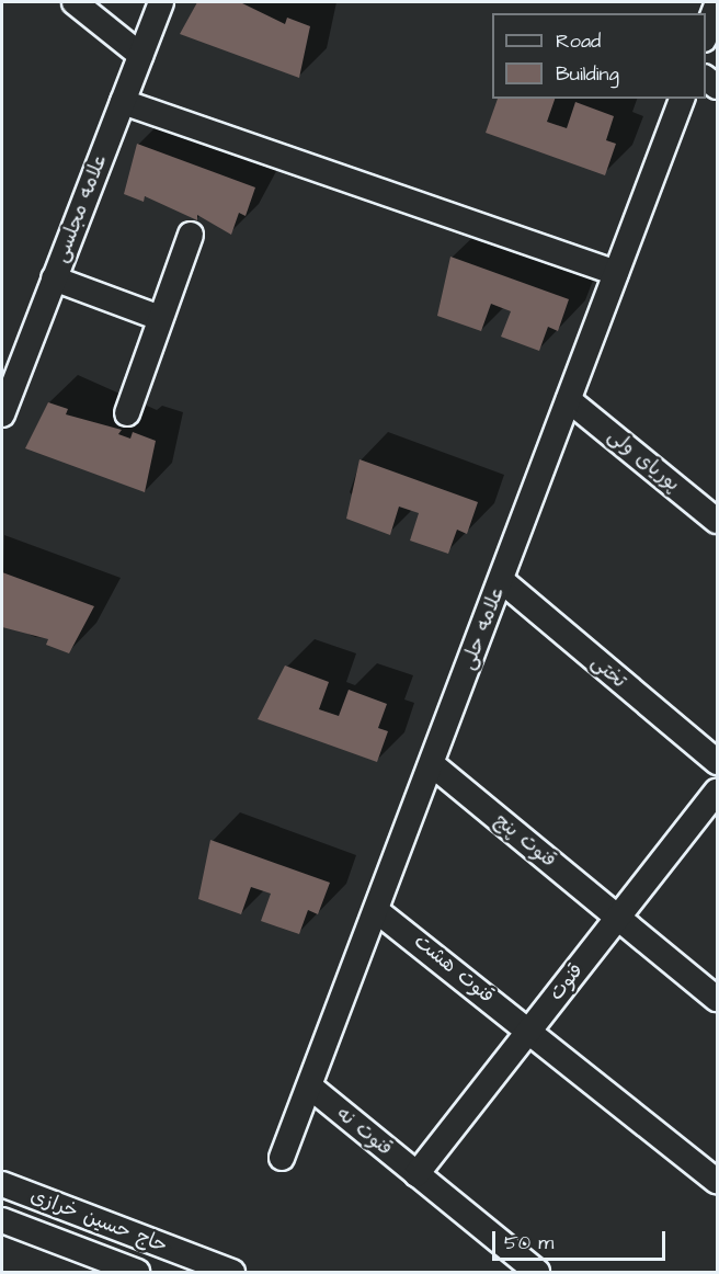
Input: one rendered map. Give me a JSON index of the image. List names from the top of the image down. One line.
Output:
{"streets":{"street":["علامه مجلسی","پوریای ولی","علامه حلی","تختی","قنوت پنج","قنوت هشت","قنوت","قنوت نه","حاج حسین خرازی"]},"crossings":[["پوریای ولی","علامه حلی"],["علامه حلی","تختی"],["علامه حلی","قنوت پنج"],["علامه حلی","قنوت هشت"],["علامه حلی","قنوت نه"],["قنوت پنج","قنوت"],["قنوت هشت","قنوت"],["قنوت","قنوت نه"]],"legend":["Road","Building"],"scale_bar":"50 m"}
